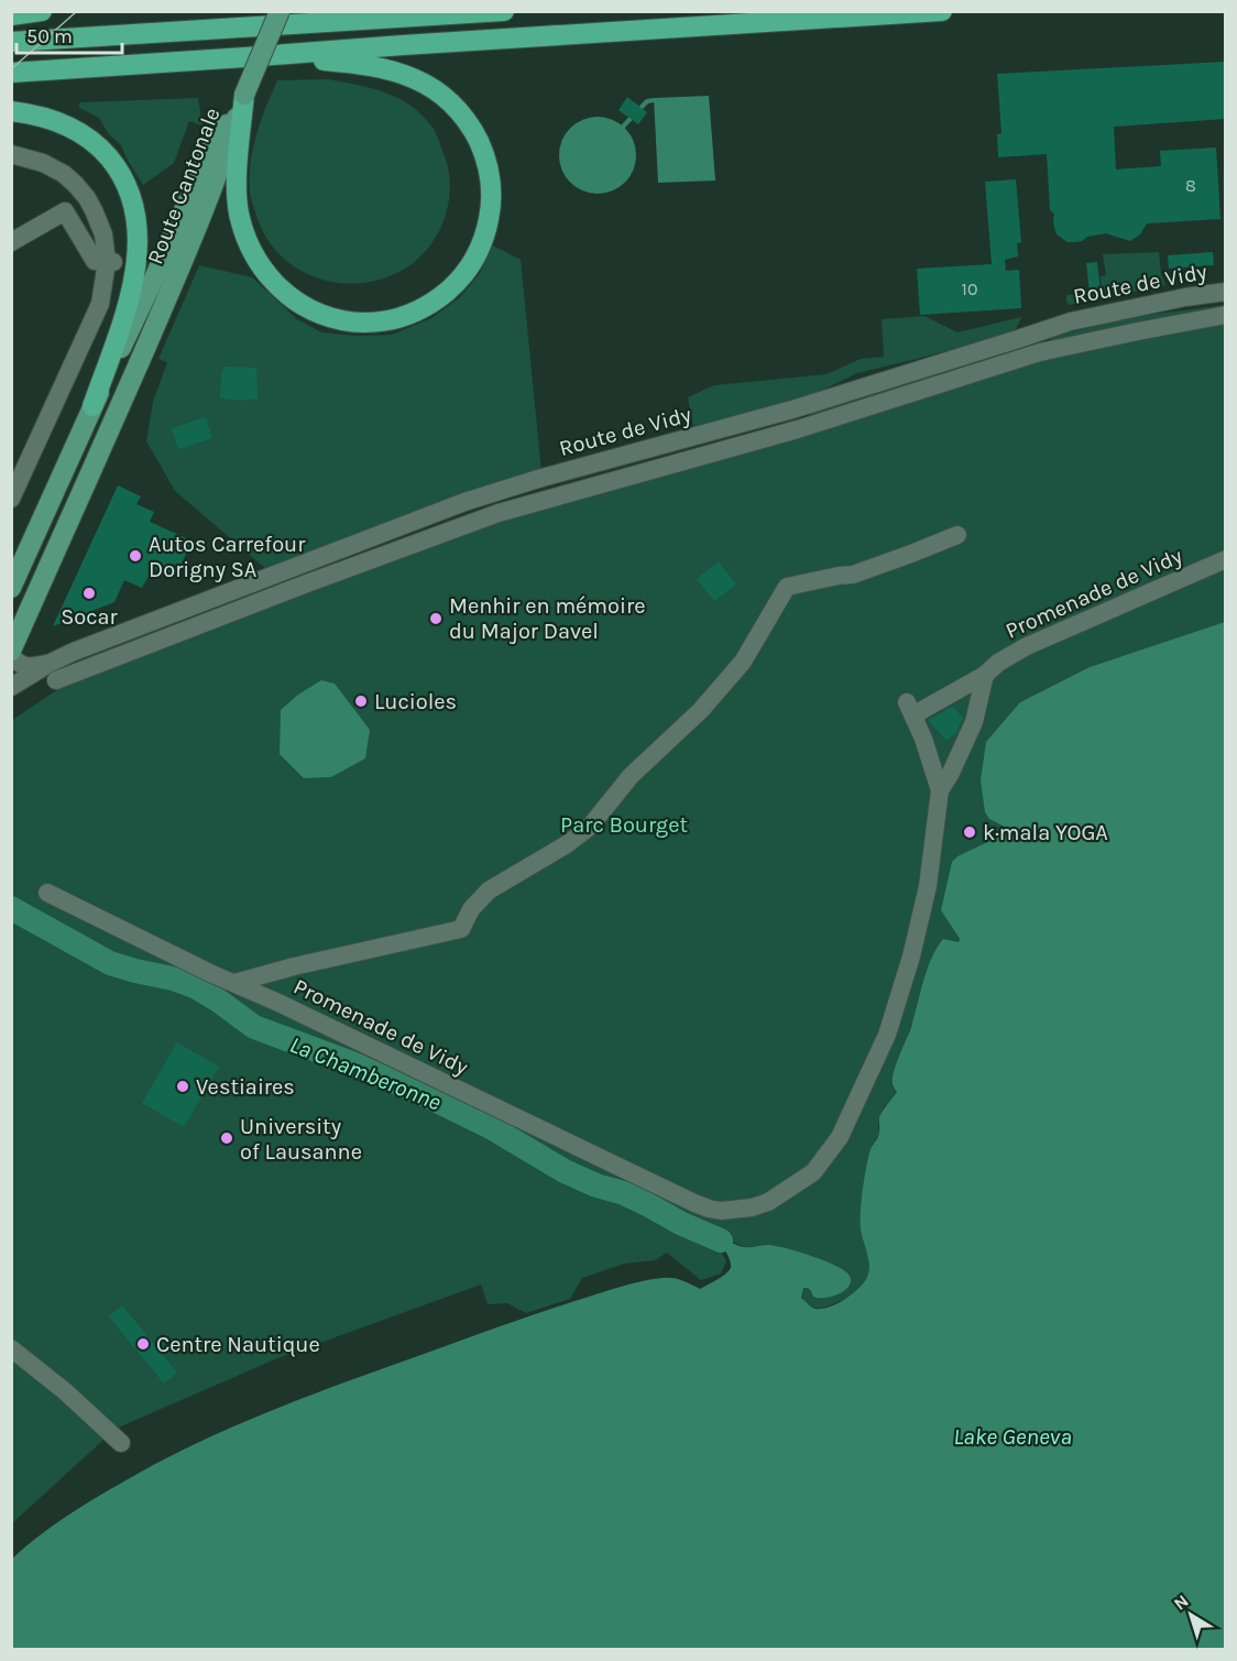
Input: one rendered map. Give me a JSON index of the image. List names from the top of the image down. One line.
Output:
{"streets":{"main road":["Route Cantonale"],"street":["Route de Vidy","Promenade de Vidy"]},"water":["La Chamberonne","Lake Geneva"],"parks":["Parc Bourget"],"places":["Autos Carrefour Dorigny SA","Socar","Menhir en mémoire du Major Davel","Lucioles","k·mala YOGA","Vestiaires","University of Lausanne","Centre Nautique"],"house_numbers":["8","10"],"scale_bar":"50 m","north":"top left"}
